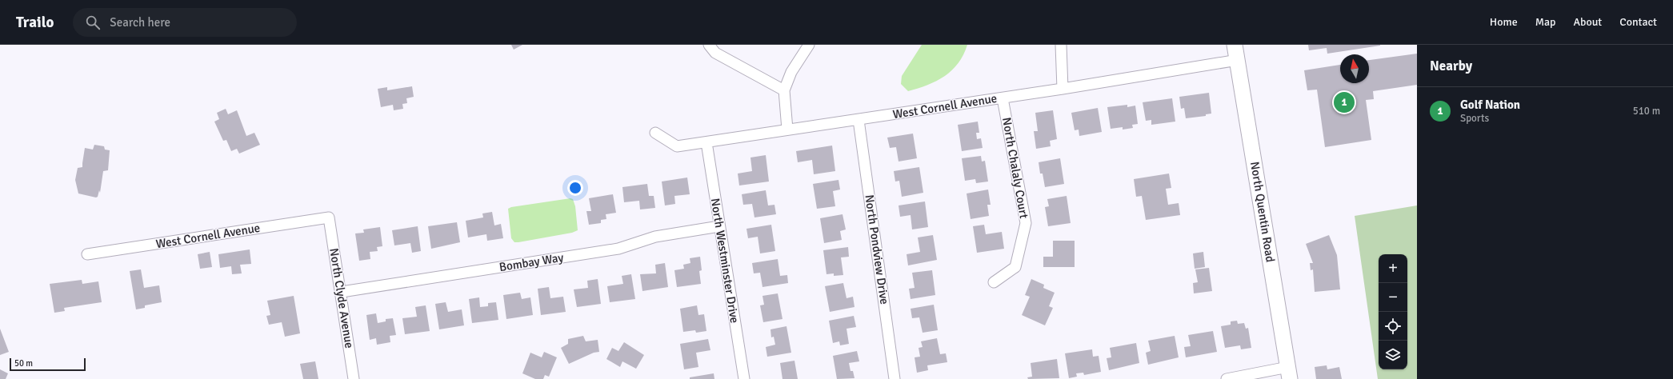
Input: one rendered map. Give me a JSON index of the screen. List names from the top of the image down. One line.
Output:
{"streets":{"main road":["North Quentin Road"],"street":["West Cornell Avenue","North Chalaly Court","North Pondview Drive","North Westminster Drive","Bombay Way","North Clyde Avenue"]},"crossings":[["West Cornell Avenue","North Chalaly Court"],["West Cornell Avenue","North Quentin Road"],["West Cornell Avenue","North Pondview Drive"],["West Cornell Avenue","North Westminster Drive"],["West Cornell Avenue","North Clyde Avenue"],["North Westminster Drive","Bombay Way"],["Bombay Way","North Clyde Avenue"]],"scale_bar":"50 m","north":"top","page":{"header":"Trailo","search":"Search here","nav":["Home","Map","About","Contact"],"heading":"Nearby","list":[{"mark":"1","name":"Golf Nation","note":"Sports","value":"510 m"}],"pins":"1","map_buttons":["+","−"],"scale":"50 m"}}
